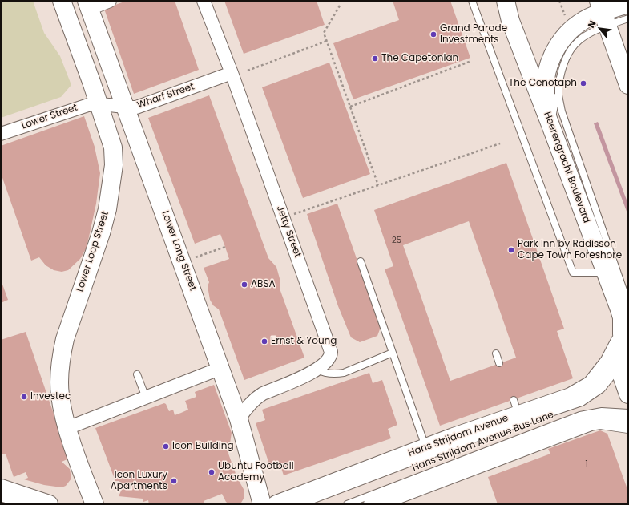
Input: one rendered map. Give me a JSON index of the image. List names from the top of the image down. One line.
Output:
{"streets":{"main road":["Heerengracht Boulevard","Lower Long Street","Lower Loop Street","Hans Strijdom Avenue"],"street":["Wharf Street","Lower Street","Jetty Street"],"lane":["Hans Strijdom Avenue Bus Lane"]},"crossings":[["Wharf Street","Lower Street"],["Wharf Street","Jetty Street"],["Wharf Street","Lower Long Street"],["Wharf Street","Lower Loop Street"],["Lower Street","Lower Loop Street"],["Heerengracht Boulevard","Hans Strijdom Avenue"],["Heerengracht Boulevard","Hans Strijdom Avenue Bus Lane"],["Jetty Street","Lower Long Street"],["Hans Strijdom Avenue","Hans Strijdom Avenue Bus Lane"]],"places":["Grand Parade Investments","The Capetonian","The Cenotaph","Park Inn by Radisson Cape Town Foreshore","ABSA","Ernst & Young","Investec","Icon Building","Ubuntu Football Academy","Icon Luxury Apartments"],"house_numbers":["25","1"],"north":"top left"}
